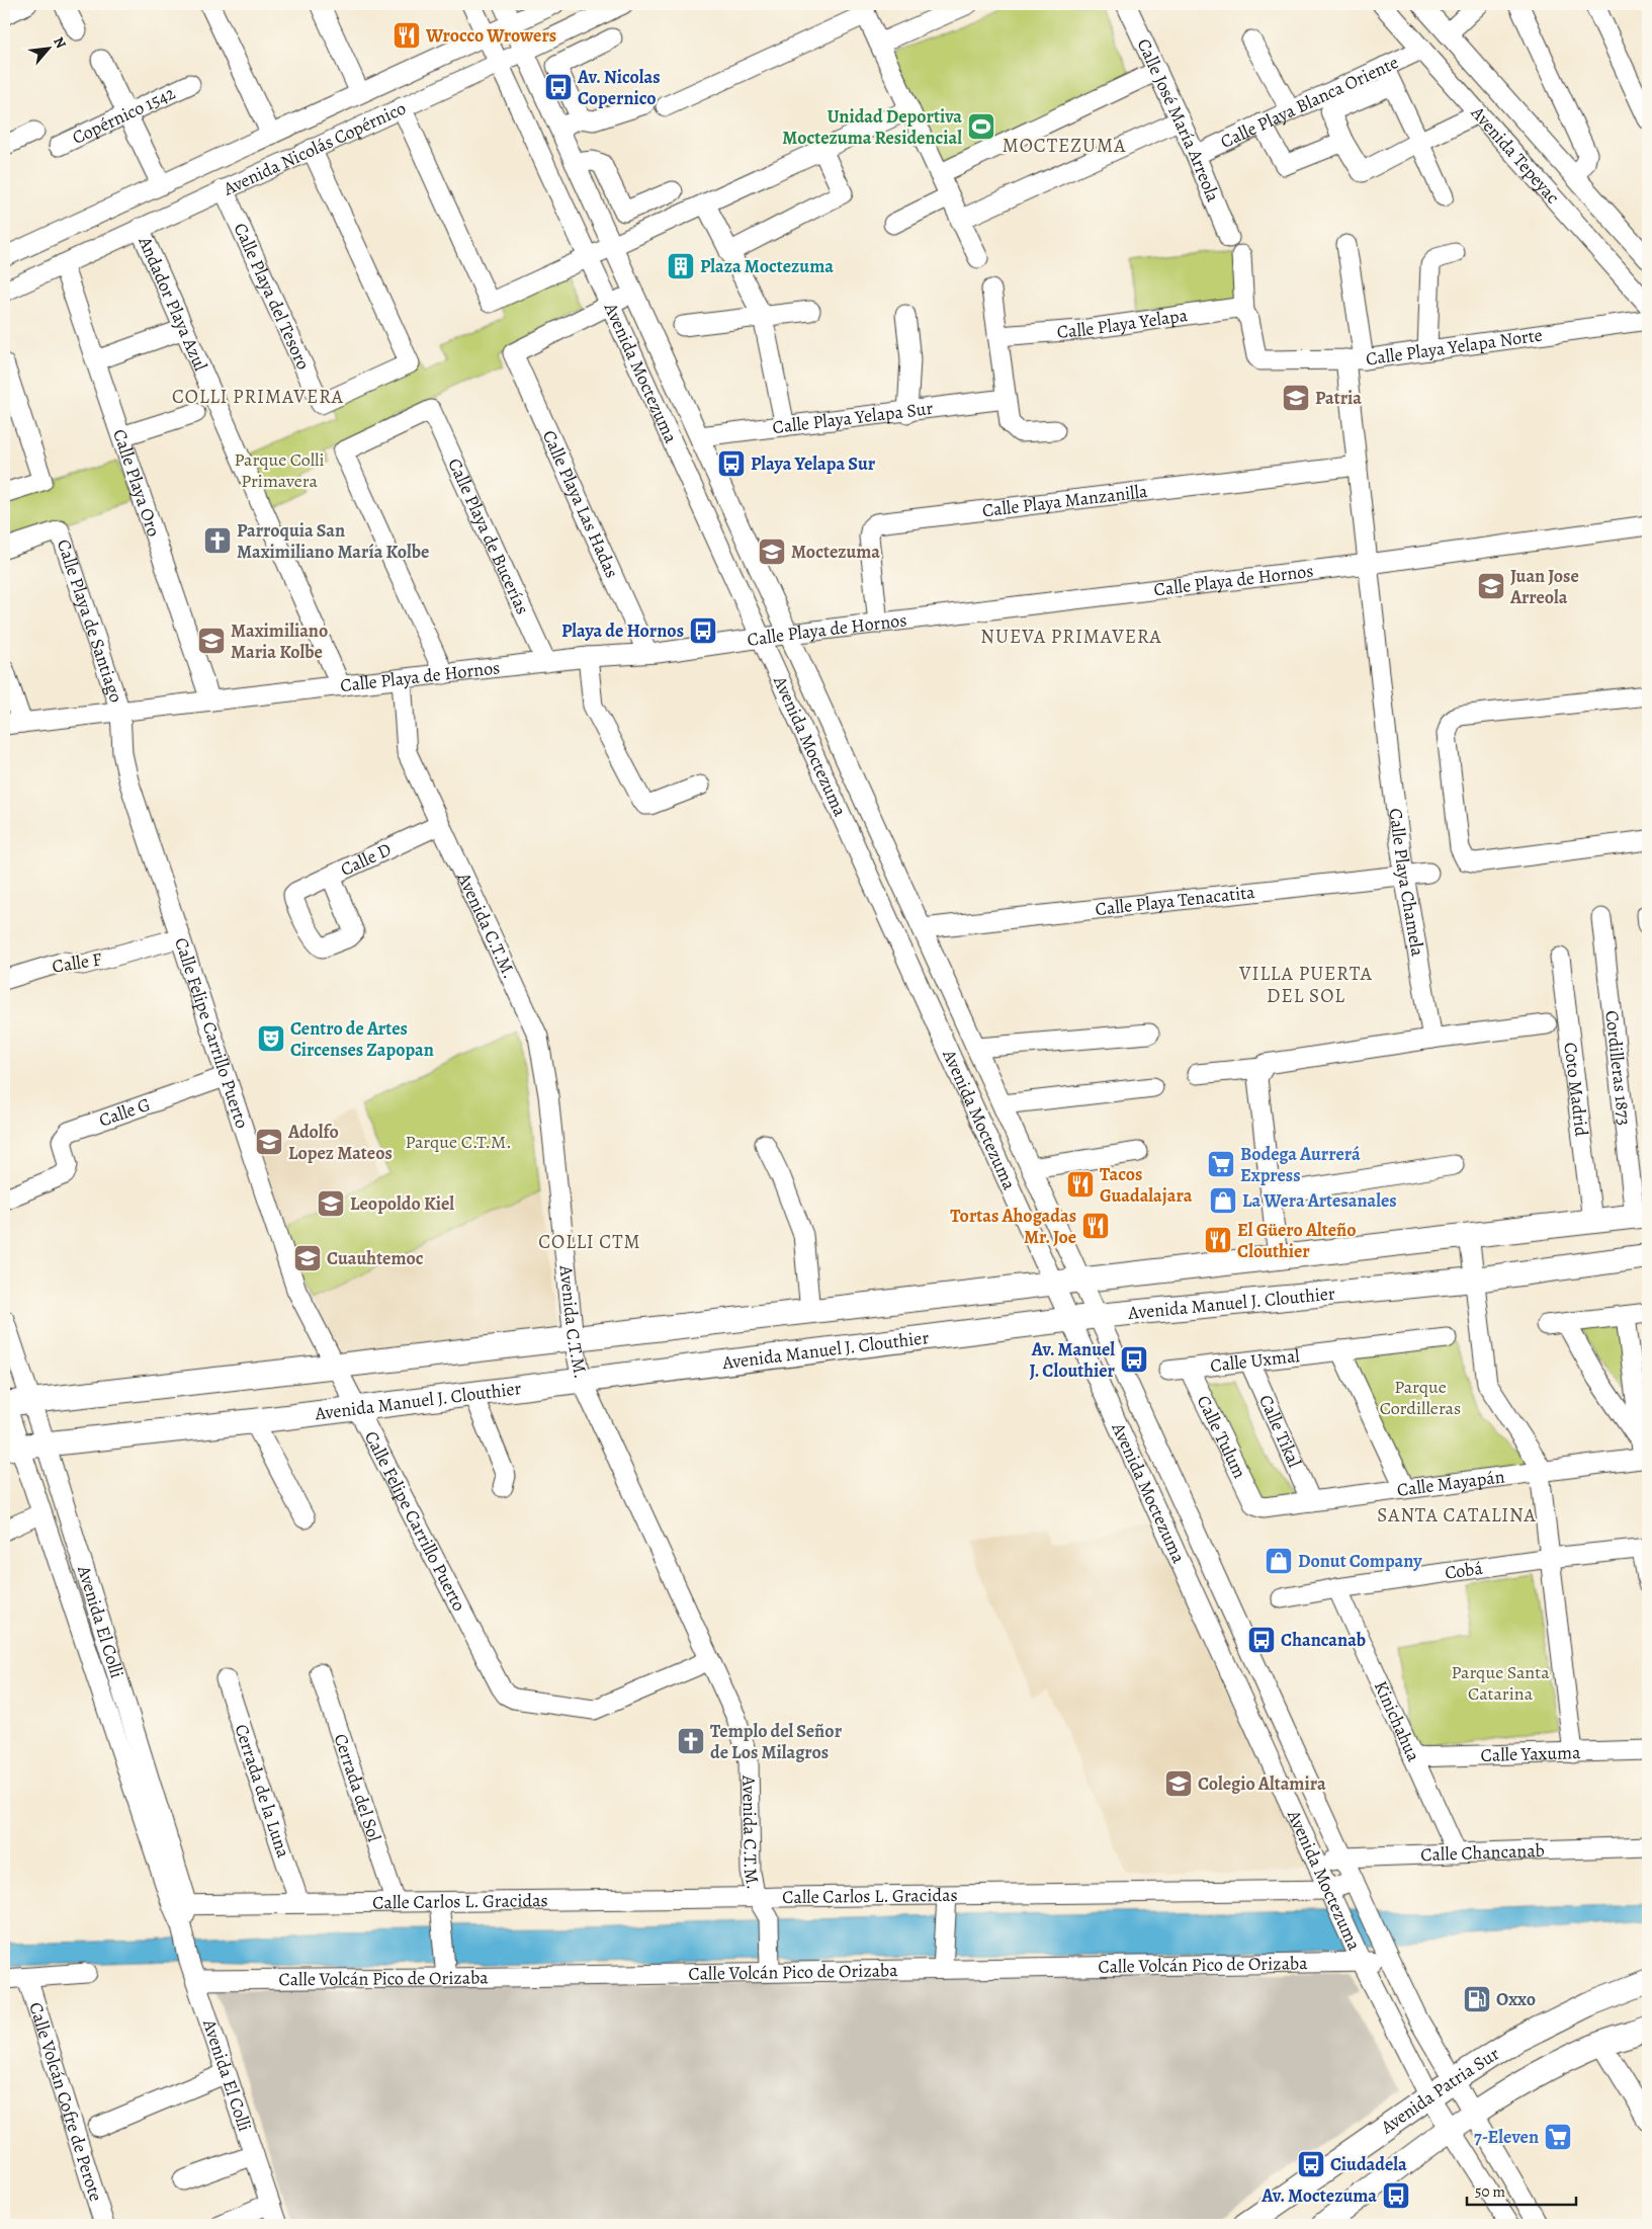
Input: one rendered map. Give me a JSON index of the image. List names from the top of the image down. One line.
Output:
{"streets":{"main road":["Avenida Manuel J. Clouthier","Avenida Patria Sur"],"street":["Calle Playa Blanca Oriente","Copérnico 1542","Calle José María Arreola","Avenida Nicolás Copérnico","Avenida Tepeyac","Calle Playa del Tesoro","Andador Playa Azul","Calle Playa Yelapa","Calle Playa Yelapa Norte","Avenida Moctezuma","Calle Playa Yelapa Sur","Calle Playa Oro","Calle Playa Manzanilla","Calle Playa Las Hadas","Calle Playa de Bucerías","Calle Playa de Hornos","Calle Playa de Santiago","Calle D","Calle Playa Chamela","Calle Playa Tenacatita","Avenida C.T.M.","Calle F","Calle Felipe Carrillo Puerto","Cordilleras 1873","Coto Madrid","Calle G","Calle Uxmal","Calle Tikal","Calle Tulum","Calle Mayapán","Cobá","Avenida El Colli","Kinichahua","Calle Yaxuma","Cerrada del Sol","Cerrada de la Luna","Calle Chancanab","Calle Carlos L. Gracidas","Calle Volcán Pico de Orizaba","Calle Volcán Cofre de Perote"]},"crossings":[["Calle Playa Blanca Oriente","Calle José María Arreola"],["Calle Playa Blanca Oriente","Avenida Tepeyac"],["Avenida Nicolás Copérnico","Calle Playa del Tesoro"],["Avenida Nicolás Copérnico","Andador Playa Azul"],["Avenida Nicolás Copérnico","Avenida Moctezuma"],["Avenida Nicolás Copérnico","Calle Playa Oro"],["Andador Playa Azul","Calle Playa de Hornos"],["Calle Playa Yelapa","Calle Playa Yelapa Norte"],["Calle Playa Yelapa Norte","Calle Playa Chamela"],["Avenida Moctezuma","Calle Playa Yelapa Sur"],["Avenida Moctezuma","Calle Playa Las Hadas"],["Avenida Moctezuma","Calle Playa de Hornos"],["Avenida Moctezuma","Calle Playa Tenacatita"],["Avenida Moctezuma","Avenida Manuel J. Clouthier"],["Avenida Moctezuma","Calle Chancanab"],["Avenida Moctezuma","Calle Carlos L. Gracidas"],["Avenida Moctezuma","Calle Volcán Pico de Orizaba"],["Avenida Moctezuma","Avenida Patria Sur"],["Calle Playa Oro","Calle Playa de Hornos"],["Calle Playa Manzanilla","Calle Playa de Hornos"],["Calle Playa Manzanilla","Calle Playa Chamela"],["Calle Playa Las Hadas","Calle Playa de Hornos"],["Calle Playa de Bucerías","Calle Playa de Hornos"],["Calle Playa de Hornos","Calle Playa de Santiago"],["Calle Playa de Hornos","Calle Playa Chamela"],["Calle Playa de Hornos","Avenida C.T.M."],["Calle Playa de Hornos","Calle Felipe Carrillo Puerto"],["Calle Playa de Santiago","Calle Felipe Carrillo Puerto"],["Calle D","Avenida C.T.M."],["Calle Playa Chamela","Calle Playa Tenacatita"],["Avenida C.T.M.","Calle Felipe Carrillo Puerto"],["Avenida C.T.M.","Avenida Manuel J. Clouthier"],["Avenida C.T.M.","Calle Carlos L. Gracidas"],["Avenida C.T.M.","Calle Volcán Pico de Orizaba"],["Calle F","Calle Felipe Carrillo Puerto"],["Calle Felipe Carrillo Puerto","Calle G"],["Calle Felipe Carrillo Puerto","Avenida Manuel J. Clouthier"],["Avenida Manuel J. Clouthier","Avenida El Colli"],["Calle Uxmal","Calle Tikal"],["Calle Uxmal","Calle Tulum"],["Calle Tikal","Calle Mayapán"],["Calle Tulum","Calle Mayapán"],["Cobá","Kinichahua"],["Avenida El Colli","Calle Carlos L. Gracidas"],["Avenida El Colli","Calle Volcán Pico de Orizaba"],["Kinichahua","Calle Yaxuma"],["Kinichahua","Calle Chancanab"],["Cerrada del Sol","Calle Carlos L. Gracidas"],["Cerrada de la Luna","Calle Carlos L. Gracidas"]],"districts":["MOCTEZUMA","COLLI PRIMAVERA","NUEVA PRIMAVERA","VILLA PUERTA DEL SOL","COLLI CTM","SANTA CATALINA"],"parks":["Parque Colli Primavera","Parque C.T.M.","Parque Cordilleras","Parque Santa Catarina"],"places":{"restaurant":["Wrocco Wrowers","Tacos Guadalajara","Tortas Ahogadas Mr. Joe","El Güero Alteño Clouthier"],"bus stop":["Av. Nicolas Copernico","Playa Yelapa Sur","Playa de Hornos","Av. Manuel J. Clouthier","Chancanab","Ciudadela","Av. Moctezuma"],"sports":["Unidad Deportiva Moctezuma Residencial"],"building":["Plaza Moctezuma"],"school or university":["Patria","Moctezuma","Juan Jose Arreola","Maximiliano Maria Kolbe","Adolfo Lopez Mateos","Leopoldo Kiel","Cuauhtemoc","Colegio Altamira"],"church":["Parroquia San Maximiliano María Kolbe","Templo del Señor de Los Milagros"],"theatre":["Centro de Artes Circenses Zapopan"],"supermarket":["Bodega Aurrerá Express","7-Eleven"],"shop":["La Wera Artesanales","Donut Company"],"fuel station":["Oxxo"]},"scale_bar":"50 m","north":"top right"}
